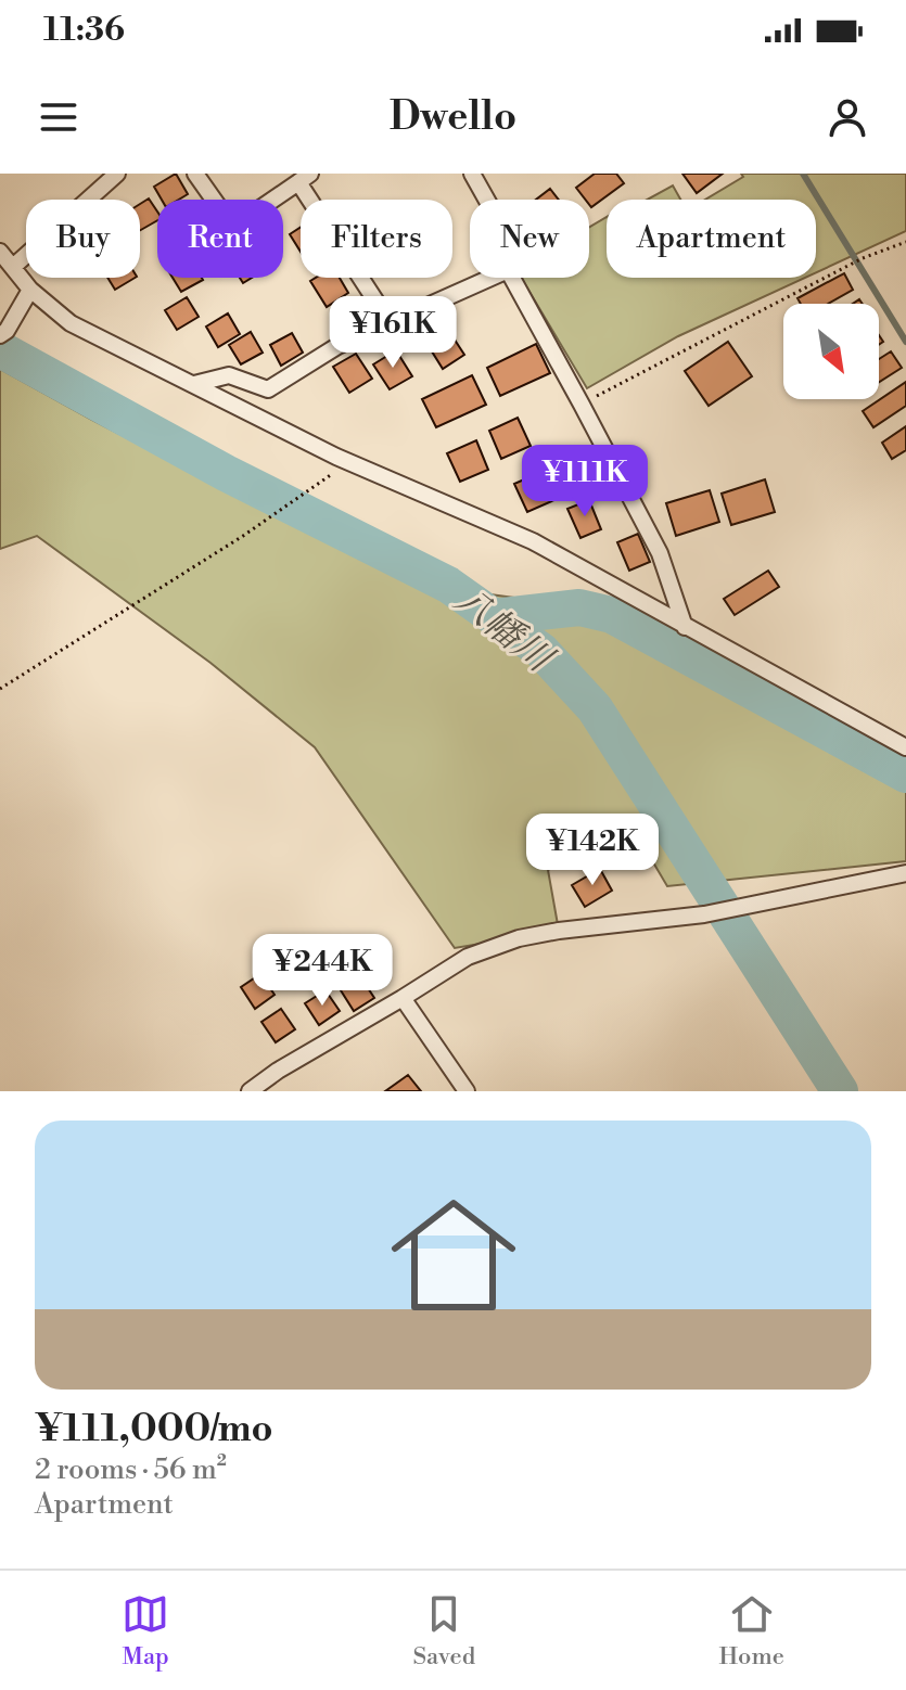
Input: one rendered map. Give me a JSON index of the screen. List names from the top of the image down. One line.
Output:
{"water":["八幡川"],"north":"bottom right","page":{"status":"11:36","header":"Dwello","chip":["Buy","Rent","Filters","New","Apartment"],"price":["¥161K","¥111K","¥142K","¥244K"],"list":[{"name":"¥111,000/mo","note":"2 rooms · 56 m² · Apartment"}],"tabs":["Map","Saved","Home"]}}
